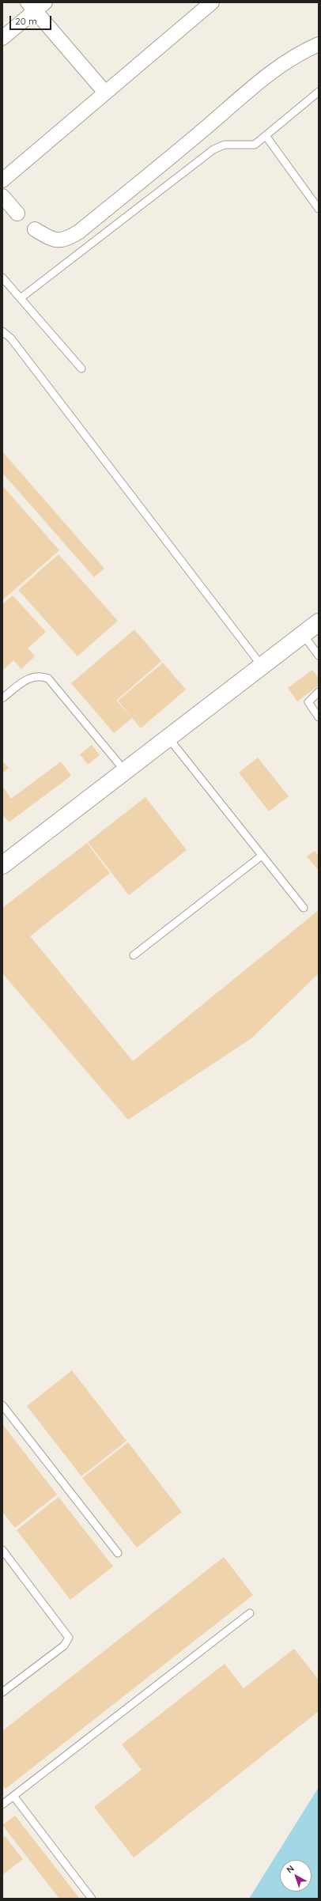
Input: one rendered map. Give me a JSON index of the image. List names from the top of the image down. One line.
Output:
{"scale_bar":"20 m","north":"top left"}
